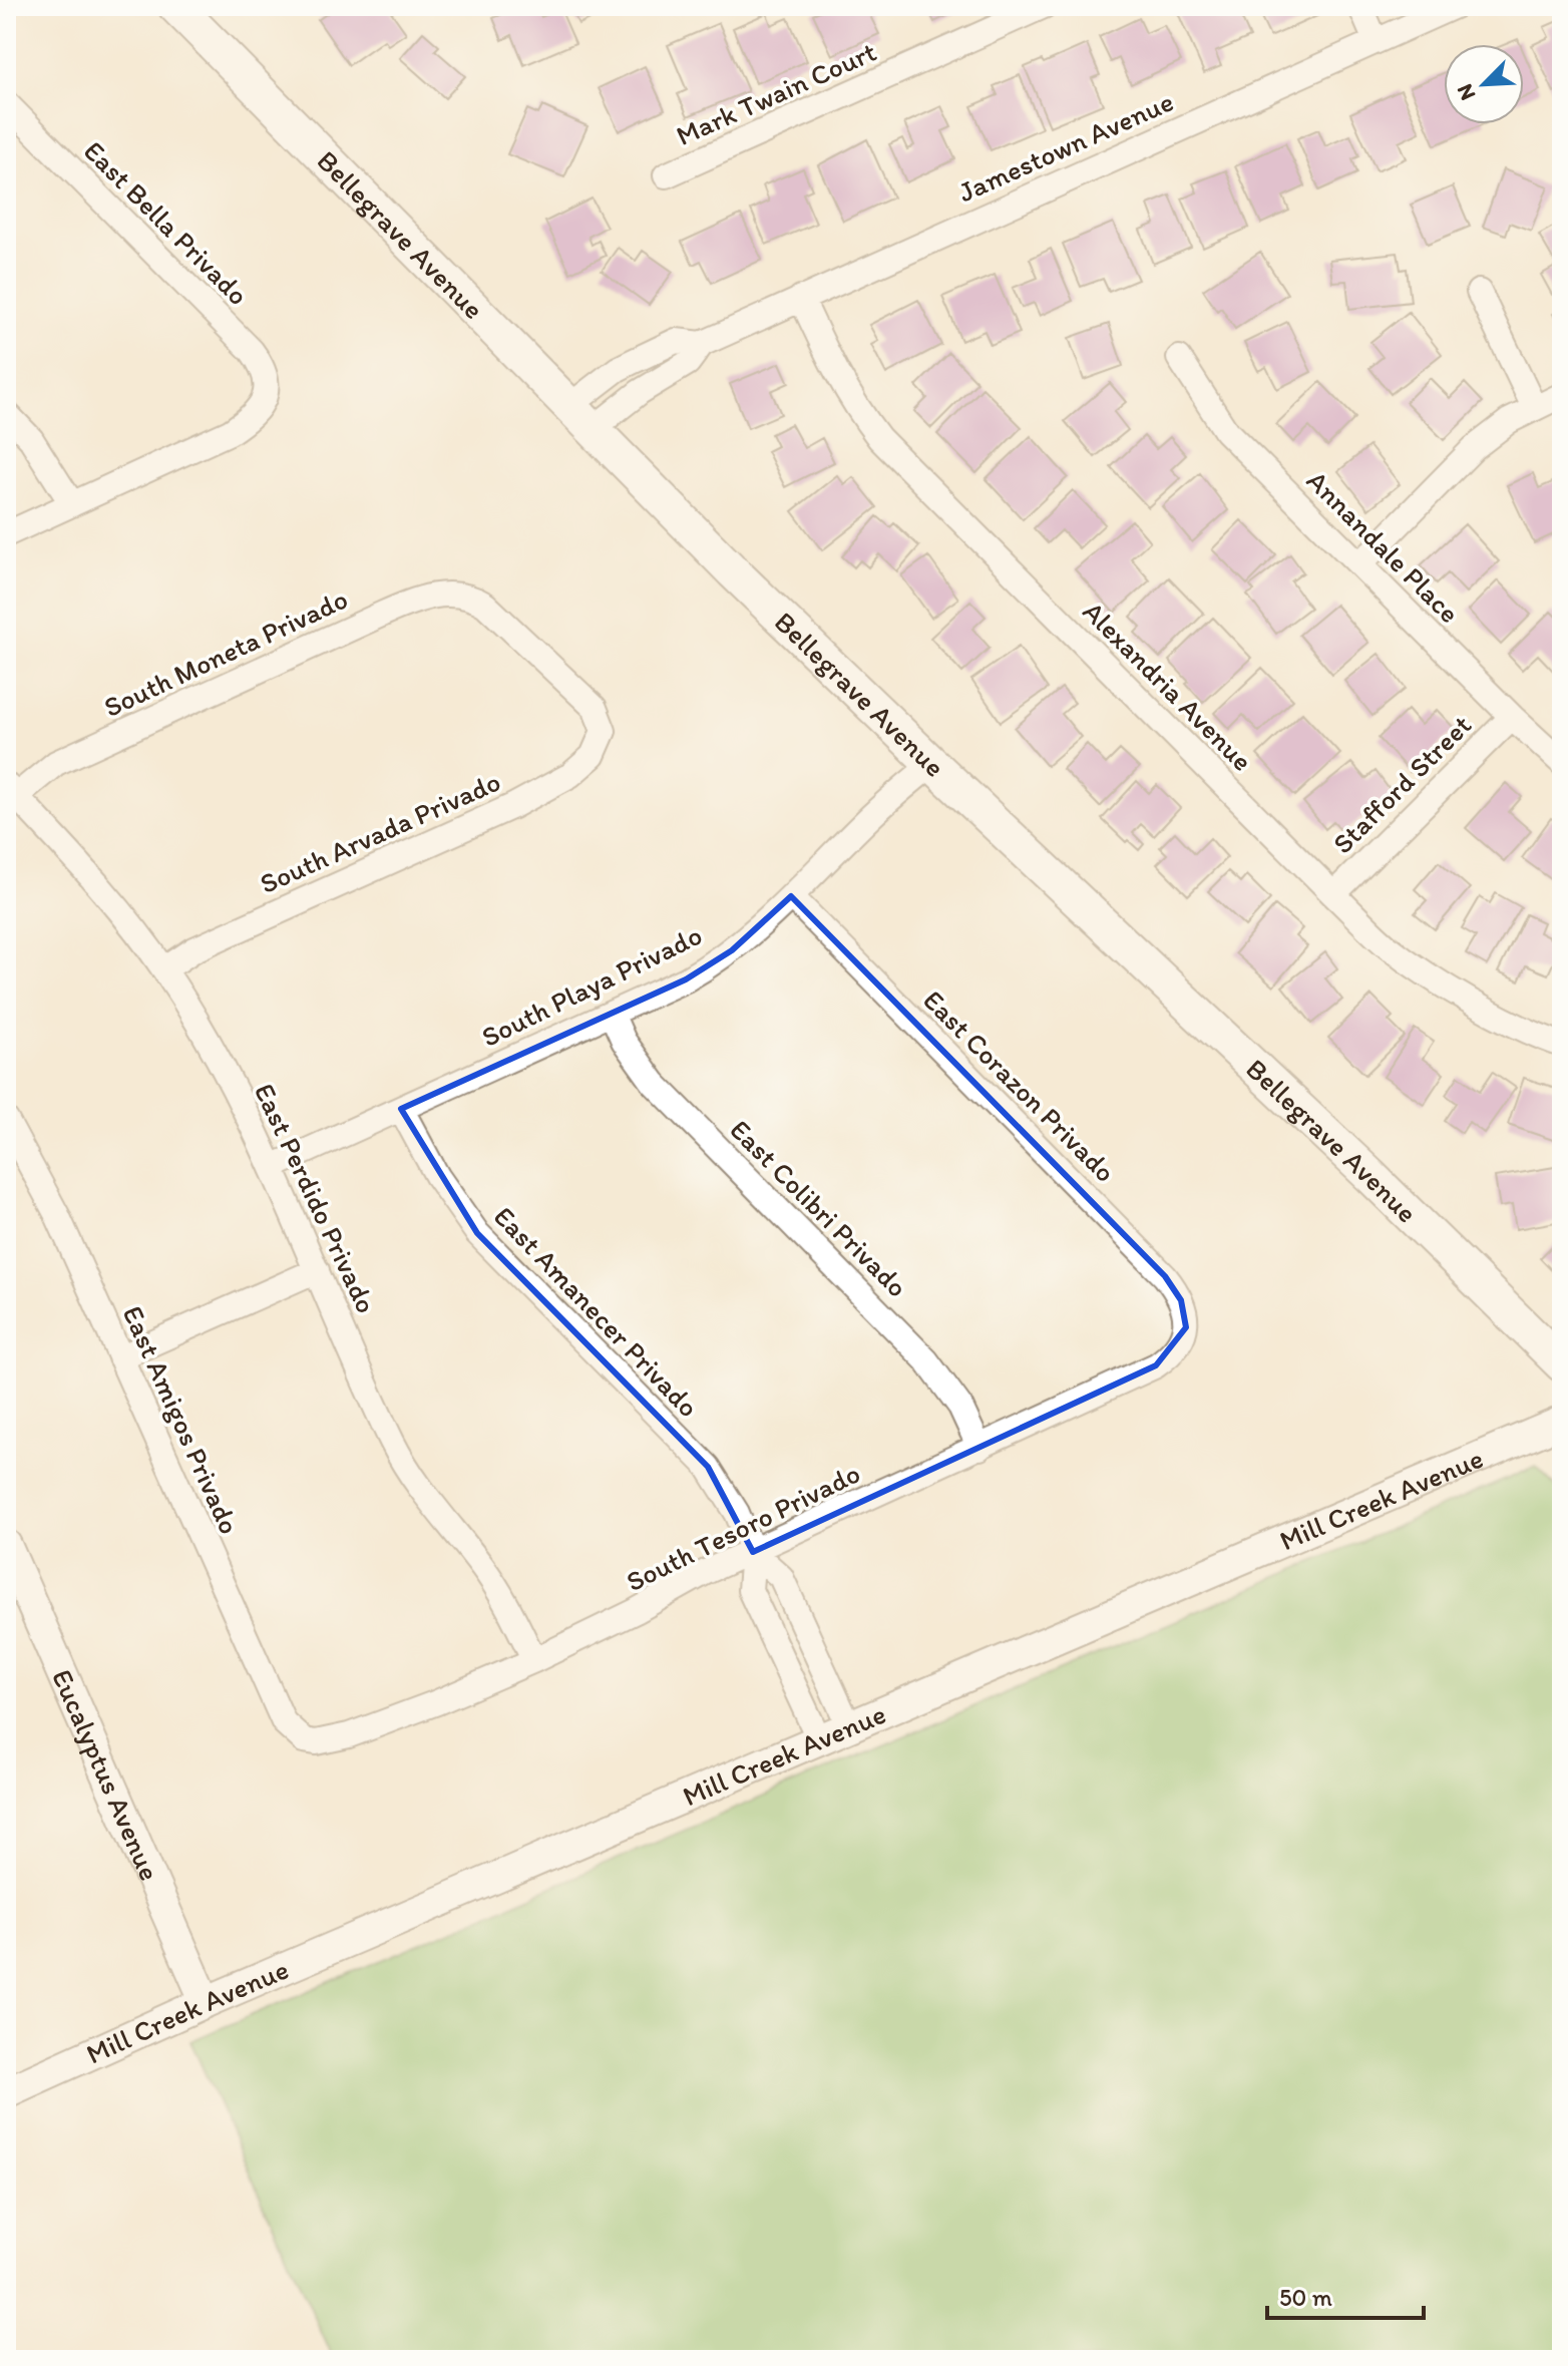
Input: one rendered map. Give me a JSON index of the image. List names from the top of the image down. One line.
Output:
{"streets":{"main road":["Bellegrave Avenue"],"street":["Mark Twain Court","Jamestown Avenue","East Bella Privado","Annandale Place","South Moneta Privado","Alexandria Avenue","Stafford Street","South Arvada Privado","South Playa Privado","East Corazon Privado","East Perdido Privado","East Colibri Privado","East Amanecer Privado","East Amigos Privado","Mill Creek Avenue","South Tesoro Privado","Eucalyptus Avenue"]},"crossings":[["Jamestown Avenue","Bellegrave Avenue"],["Jamestown Avenue","Alexandria Avenue"],["Bellegrave Avenue","South Playa Privado"],["Annandale Place","Stafford Street"],["South Moneta Privado","South Arvada Privado"],["South Moneta Privado","East Perdido Privado"],["Alexandria Avenue","Stafford Street"],["South Arvada Privado","East Perdido Privado"],["South Playa Privado","East Corazon Privado"],["South Playa Privado","East Perdido Privado"],["South Playa Privado","East Colibri Privado"],["South Playa Privado","East Amanecer Privado"],["East Corazon Privado","South Tesoro Privado"],["East Perdido Privado","South Tesoro Privado"],["East Colibri Privado","South Tesoro Privado"],["East Amanecer Privado","Mill Creek Avenue"],["East Amanecer Privado","South Tesoro Privado"],["East Amigos Privado","South Tesoro Privado"],["Mill Creek Avenue","Eucalyptus Avenue"]],"scale_bar":"50 m","north":"bottom left"}
